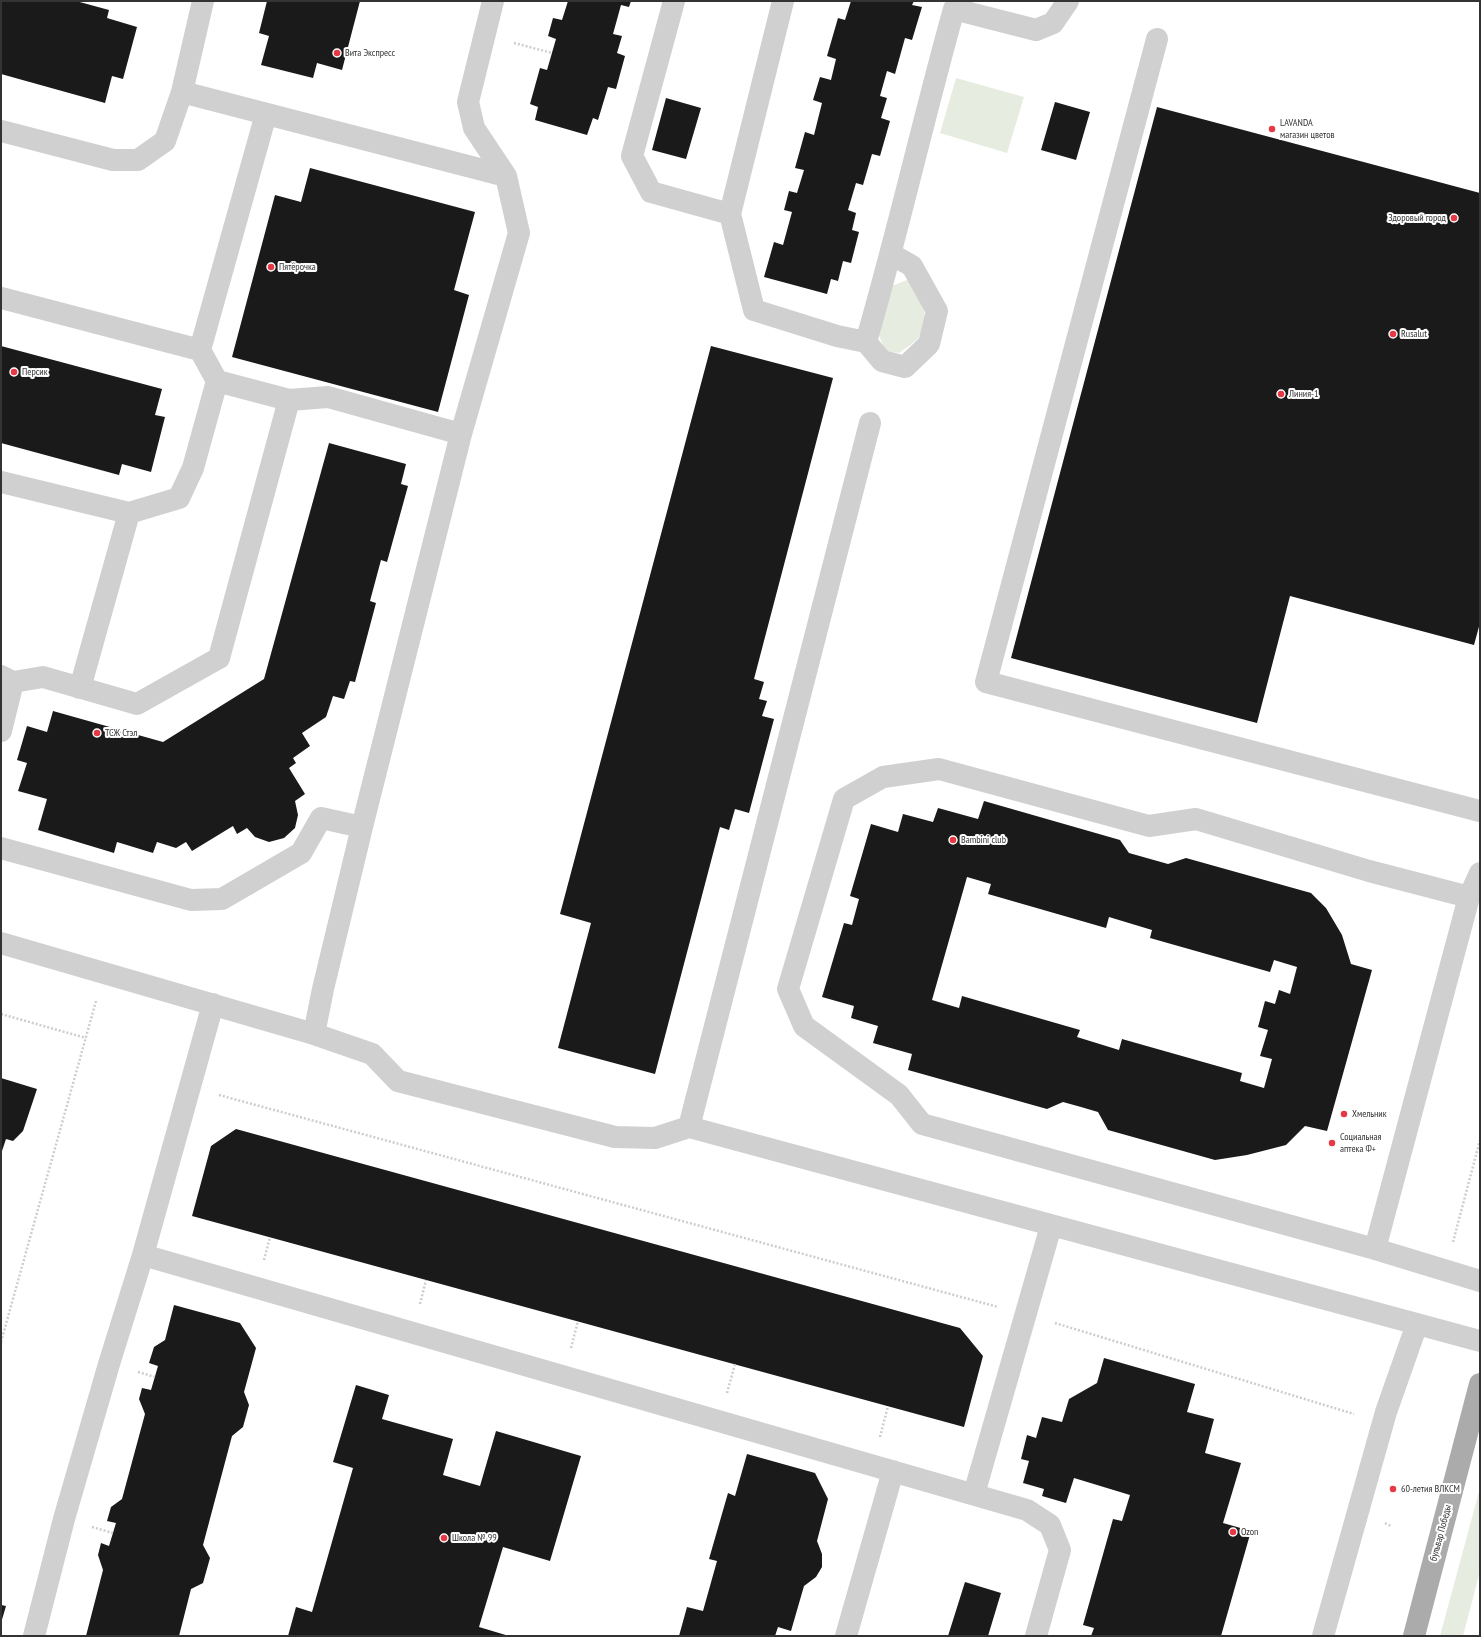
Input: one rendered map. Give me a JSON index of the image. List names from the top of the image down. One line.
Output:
{"streets":{"main road":["бульвар Победы"]},"places":["Вита Экспресс","LAVANDA магазин цветов","Здоровый город","Пятёрочка","Rusalut","Персик","Линия-1","ТСЖ Стэл","Bambini club","Хмельник","Социальная аптека Ф+","60-летия ВЛКСМ","Ozon","Школа № 99"]}
